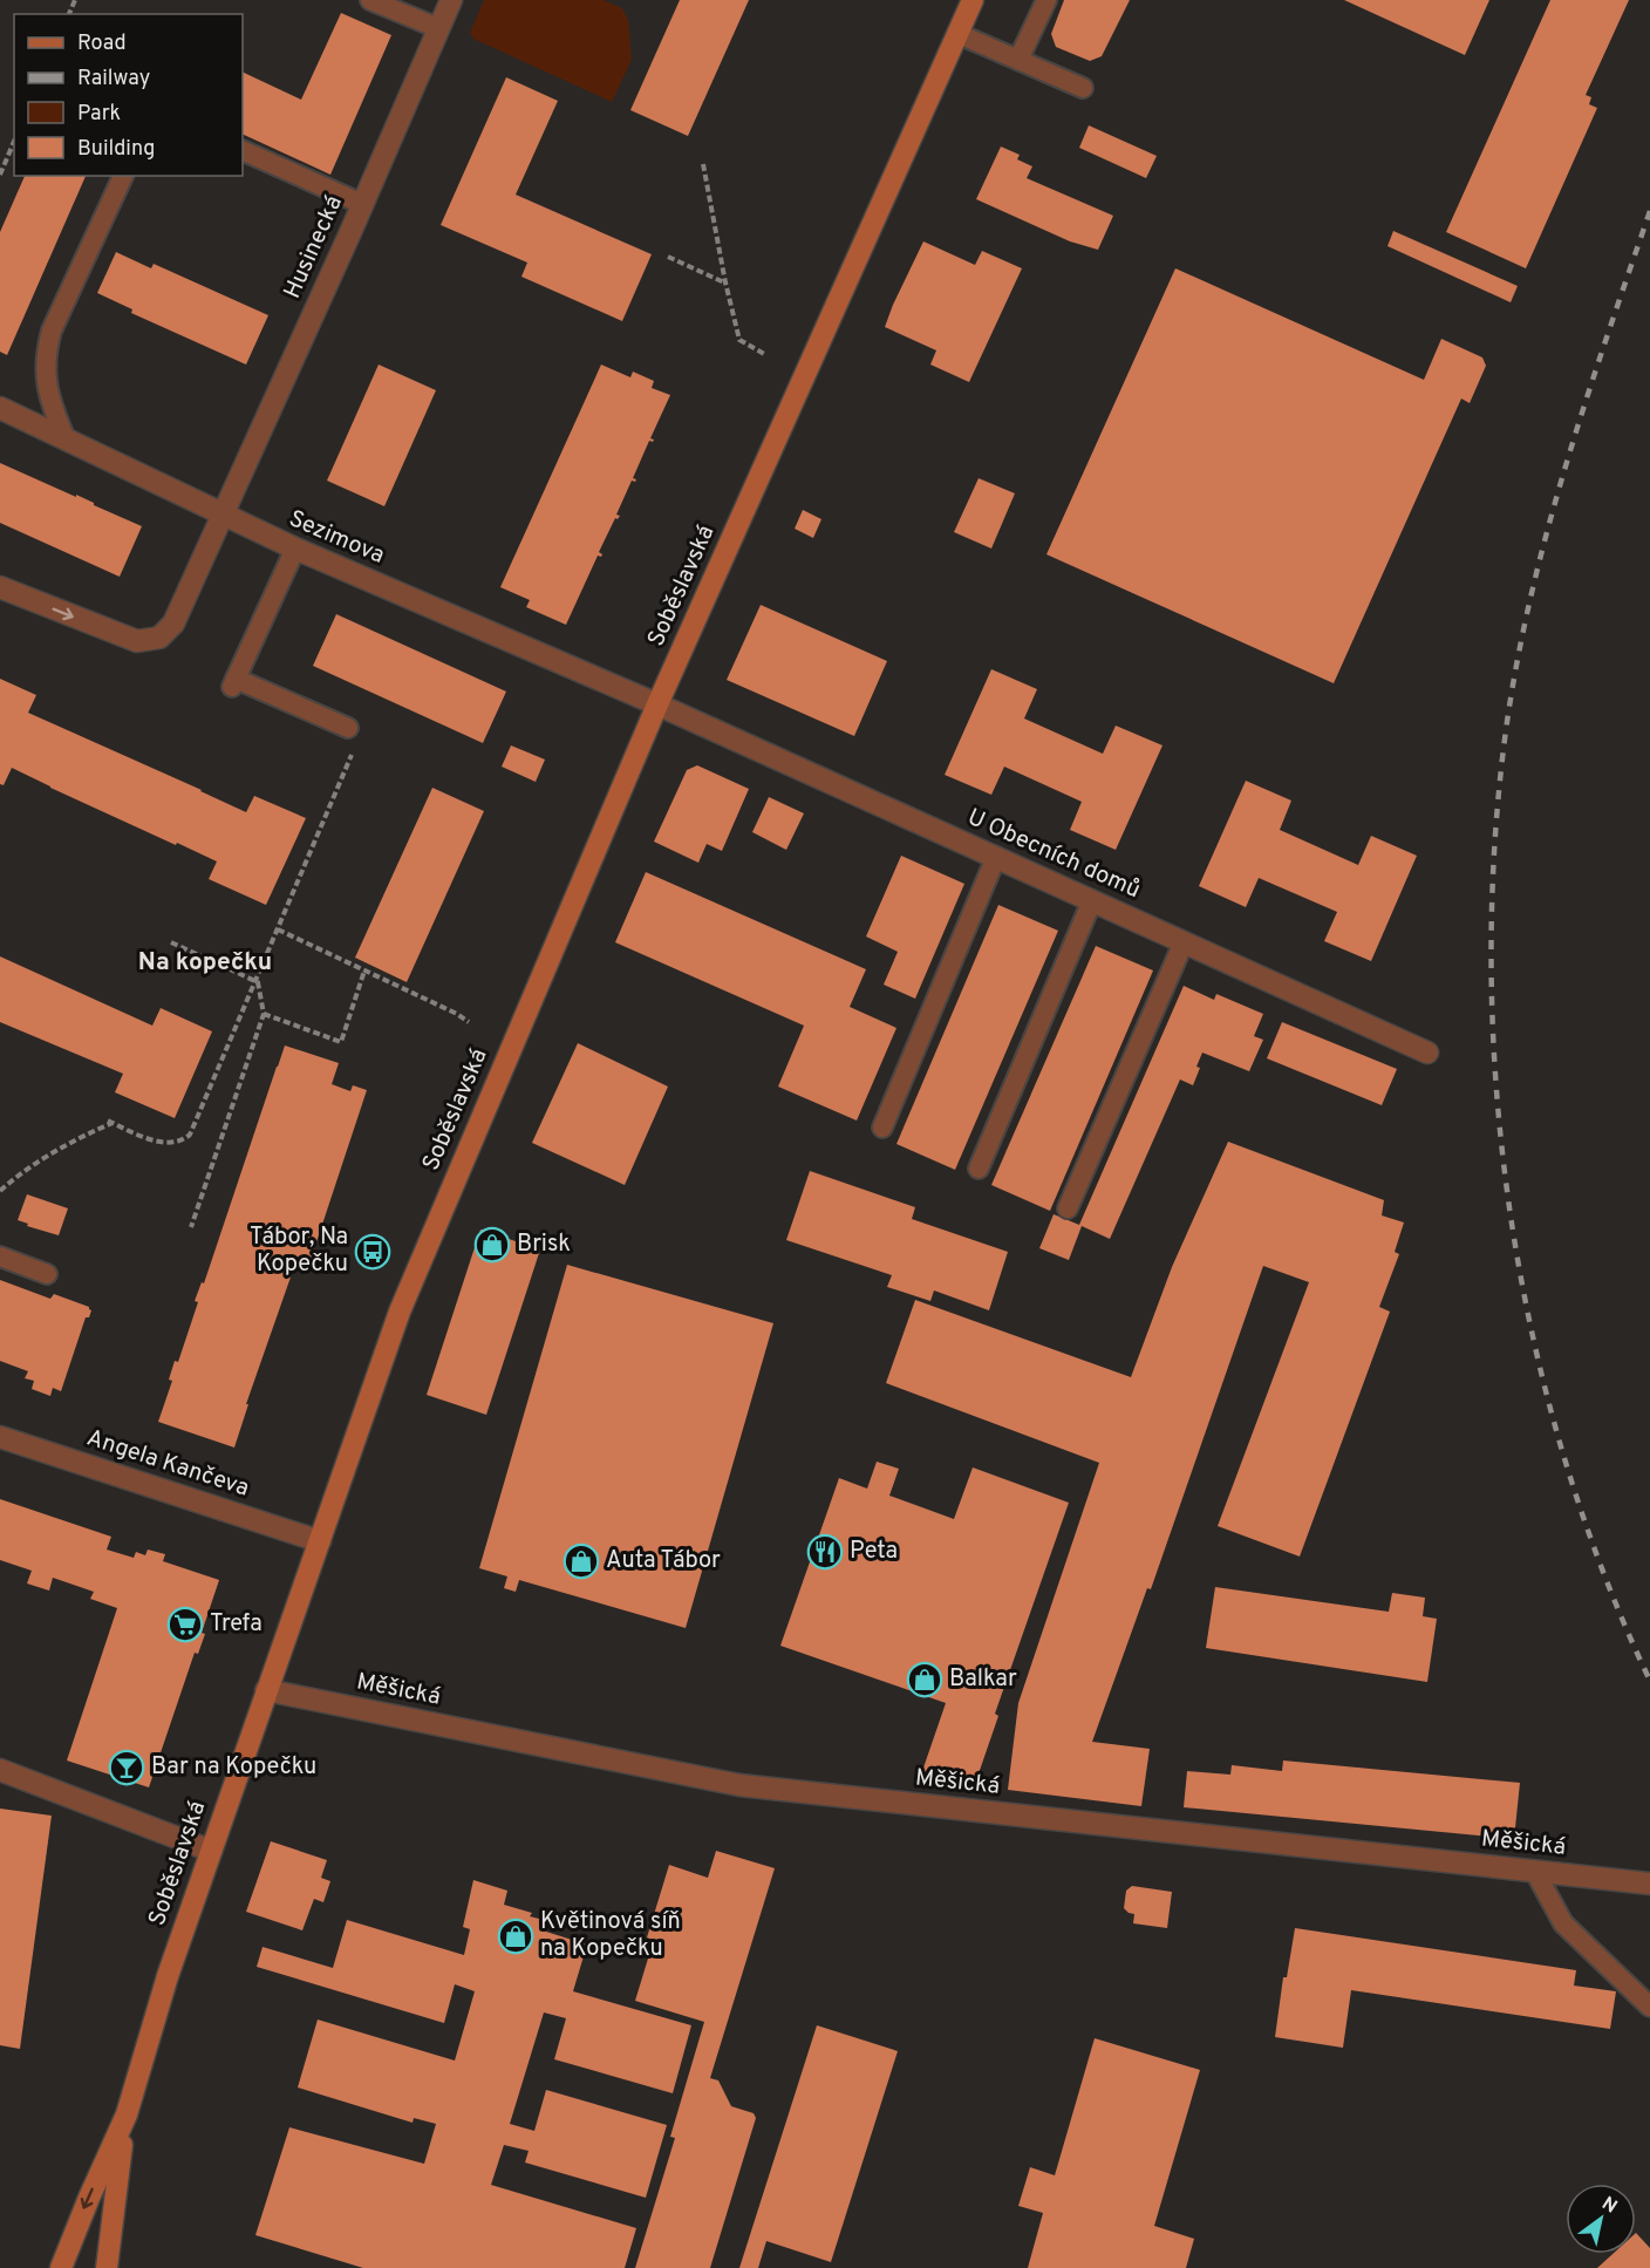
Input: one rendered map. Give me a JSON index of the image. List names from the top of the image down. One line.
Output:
{"streets":{"main road":["Soběslavská"],"street":["Husinecká","Sezimova","U Obecních domů","Angela Kančeva","Měšická"]},"crossings":[["Husinecká","Sezimova"],["Sezimova","Soběslavská"],["Sezimova","U Obecních domů"],["Soběslavská","U Obecních domů"],["Soběslavská","Angela Kančeva"],["Soběslavská","Měšická"]],"districts":["Na kopečku"],"places":{"shop":["Brisk","Auta Tábor","Balkar","Květinová síň na Kopečku"],"bus stop":["Tábor, Na Kopečku"],"restaurant":["Peta"],"supermarket":["Trefa"],"bar":["Bar na Kopečku"]},"legend":["Road","Railway","Park","Building"],"north":"top right"}
